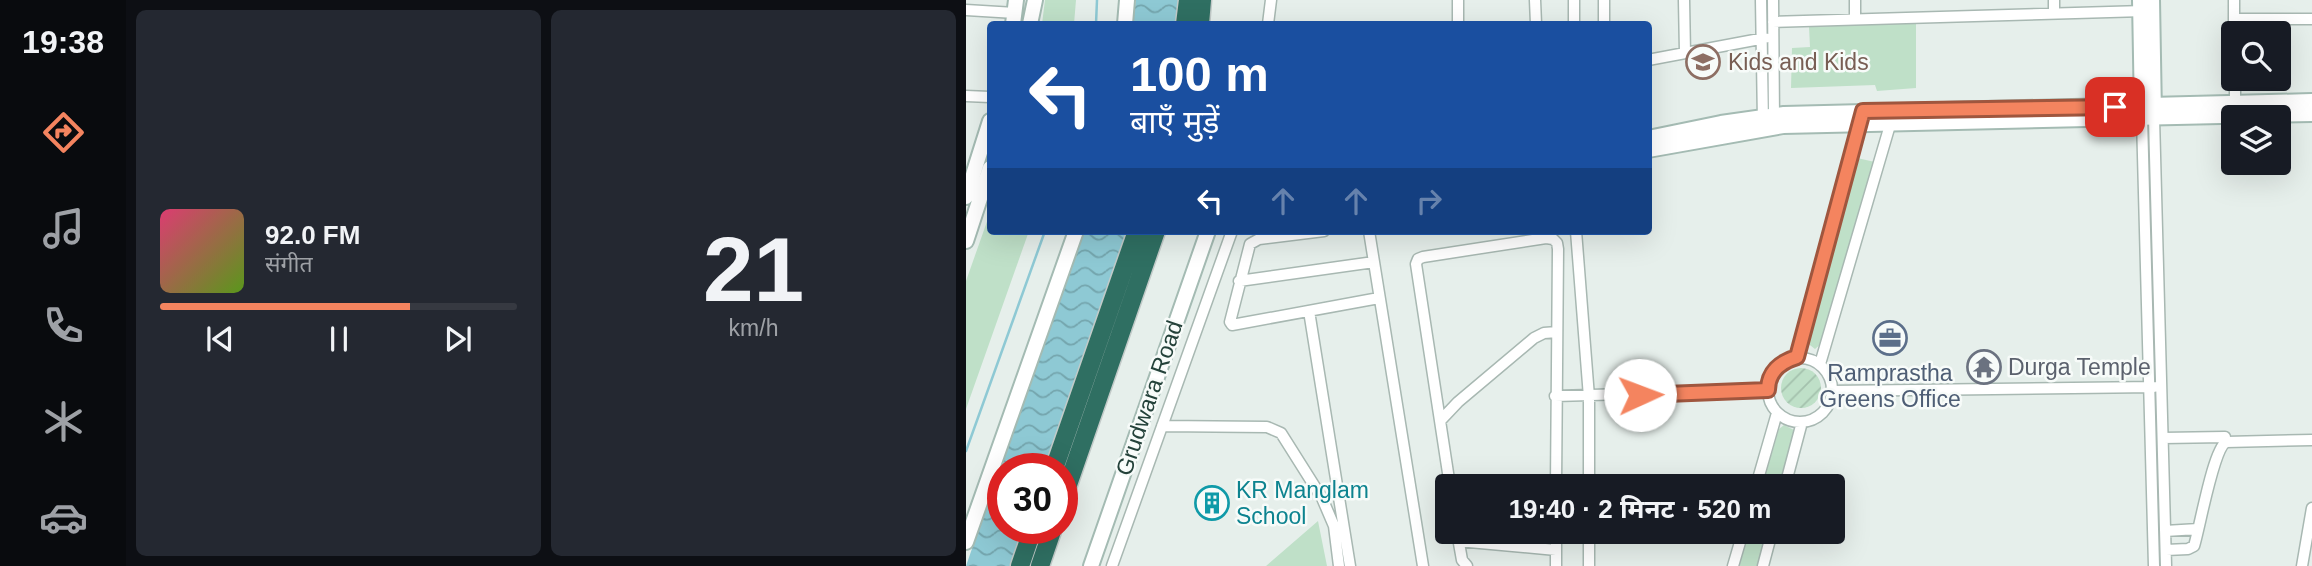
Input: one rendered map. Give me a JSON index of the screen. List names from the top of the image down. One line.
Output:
{"streets":{"street":["Grudwara Road"]},"places":{"school or university":["Kids and Kids"],"office":["Ramprastha Greens Office"],"temple":["Durga Temple"],"building":["KR Manglam School"]},"page":{"tabs":"19:38","tile":["21","km/h"],"turn":["100 m","बाएँ मुड़ें"],"song":["92.0 FM","संगीत"],"limit":"30","trip":"19:40 · 2 मिनट · 520 m"}}
